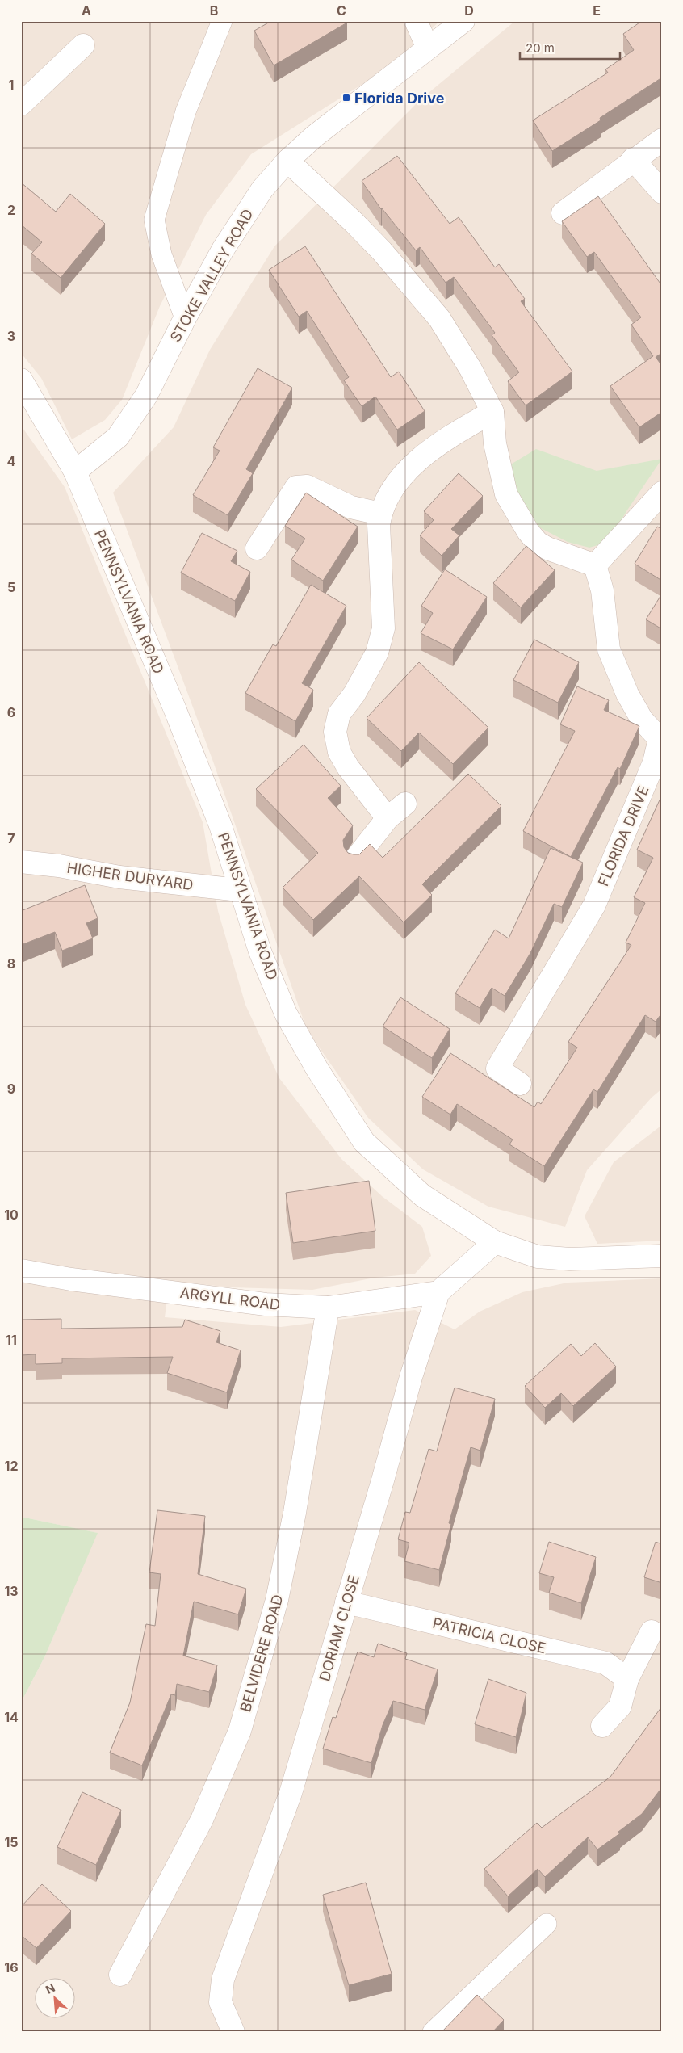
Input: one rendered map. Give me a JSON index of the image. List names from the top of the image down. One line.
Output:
{"streets":{"street":["STOKE VALLEY ROAD","PENNSYLVANIA ROAD","FLORIDA DRIVE","HIGHER DURYARD","ARGYLL ROAD","DORIAM CLOSE","PATRICIA CLOSE","BELVIDERE ROAD"]},"crossings":[["STOKE VALLEY ROAD","PENNSYLVANIA ROAD"],["PENNSYLVANIA ROAD","HIGHER DURYARD"],["PENNSYLVANIA ROAD","DORIAM CLOSE"],["ARGYLL ROAD","DORIAM CLOSE"],["ARGYLL ROAD","BELVIDERE ROAD"],["DORIAM CLOSE","PATRICIA CLOSE"]],"places":{"transit":["Florida Drive"]},"scale_bar":"20 m","north":"top left","grid":{"columns":["A","B","C","D","E"],"rows":["1","2","3","4","5","6","7","8","9","10","11","12","13","14","15","16"]}}
